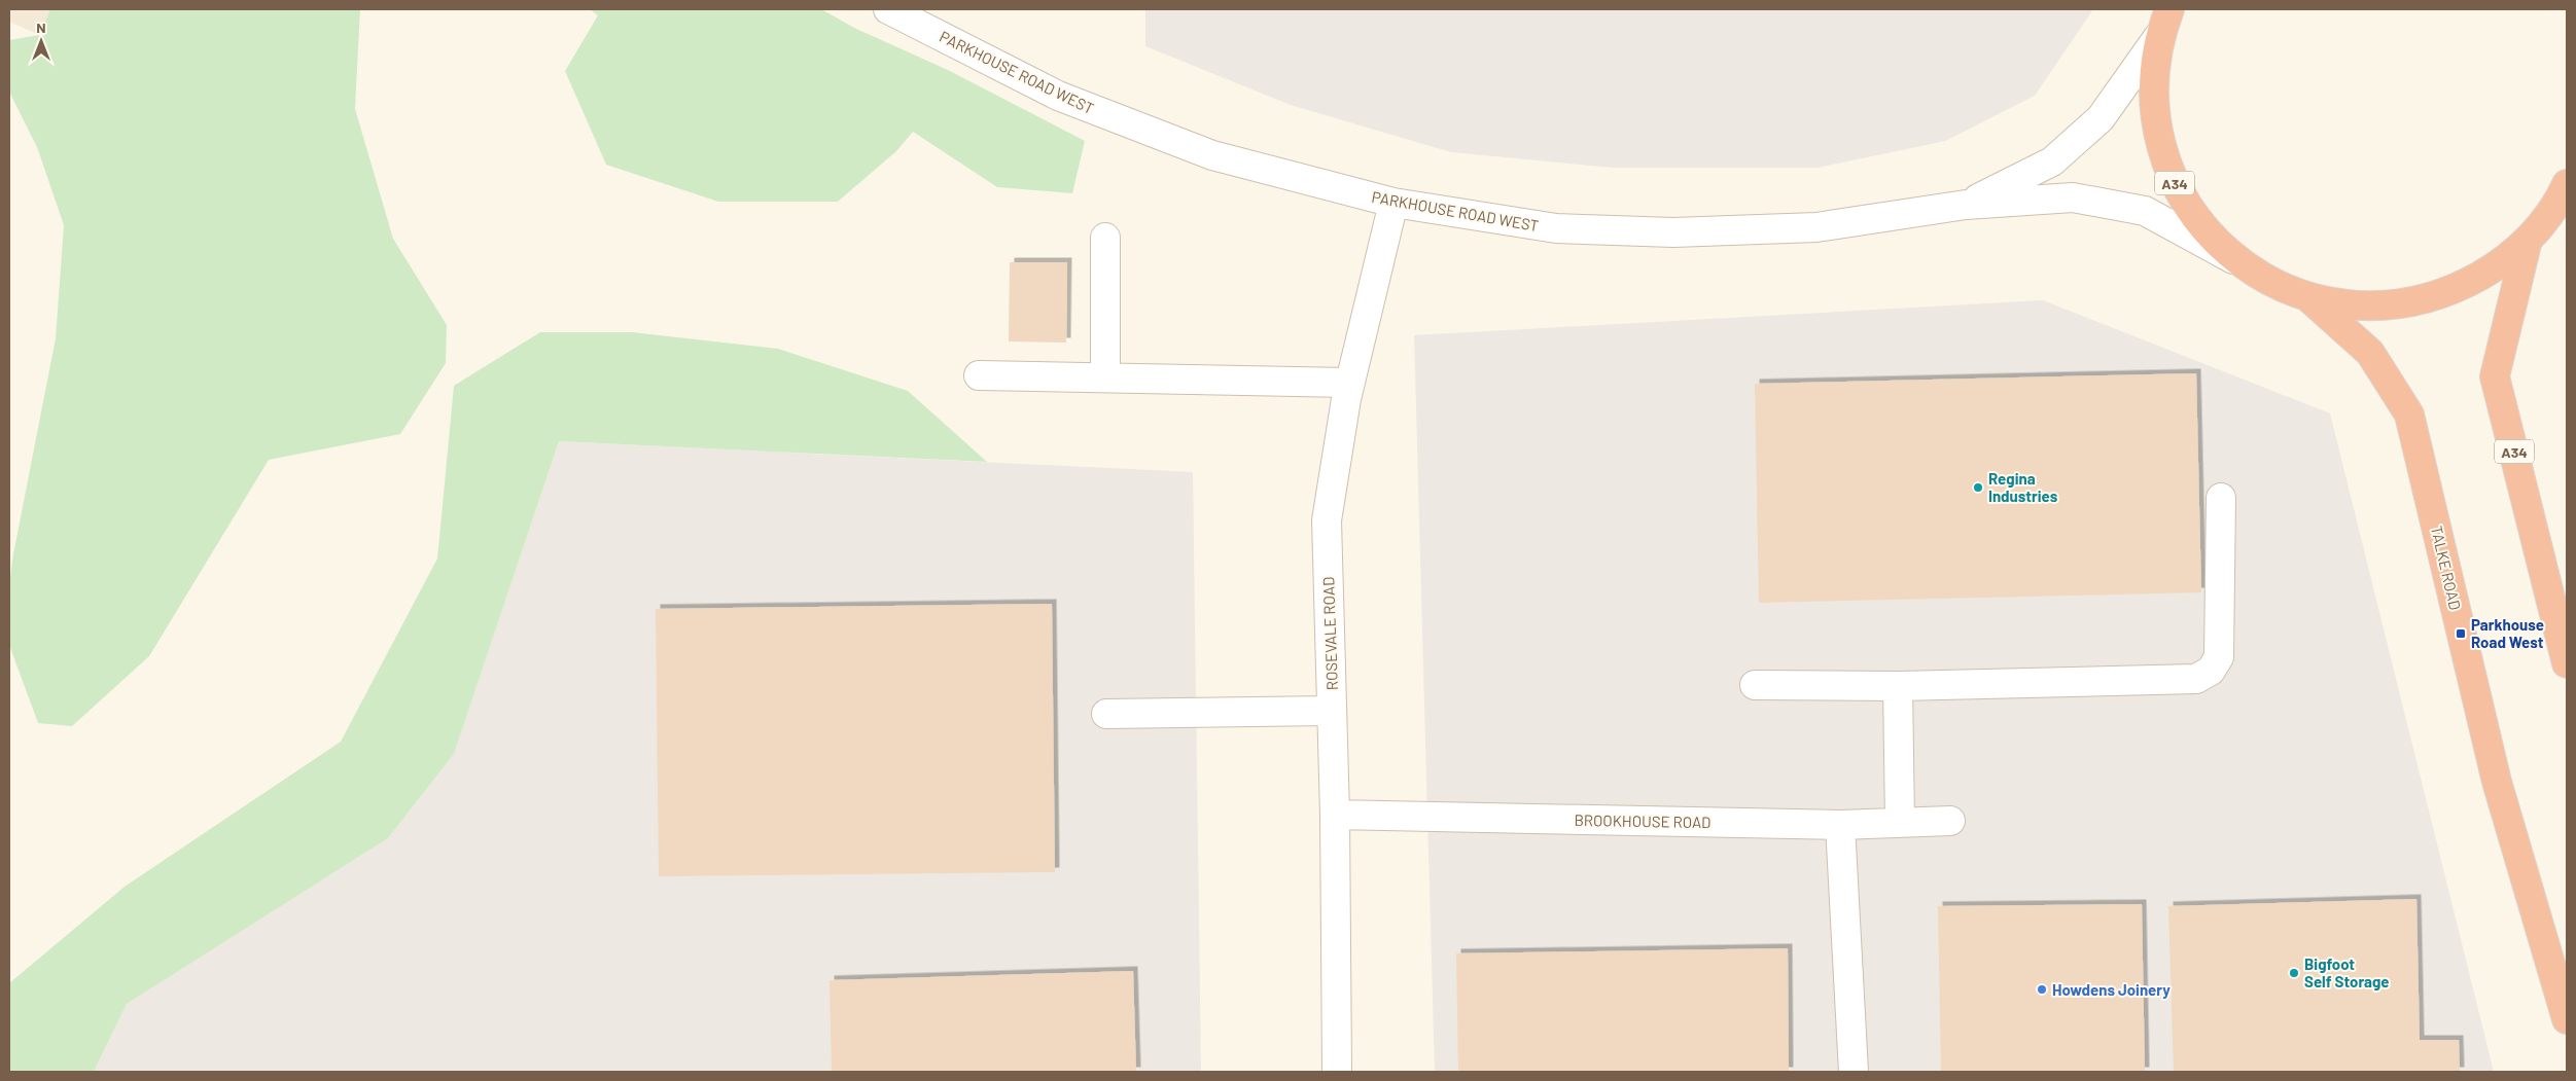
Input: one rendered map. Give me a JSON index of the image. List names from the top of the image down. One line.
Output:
{"streets":{"highway":["A34","TALKE ROAD"],"street":["PARKHOUSE ROAD WEST","ROSEVALE ROAD","BROOKHOUSE ROAD"]},"crossings":[["PARKHOUSE ROAD WEST","A34"],["PARKHOUSE ROAD WEST","ROSEVALE ROAD"],["A34","TALKE ROAD"],["ROSEVALE ROAD","BROOKHOUSE ROAD"]],"places":{"other":["Regina Industries","Bigfoot Self Storage","Howdens Joinery"],"transit":["Parkhouse Road West"]},"north":"top"}
